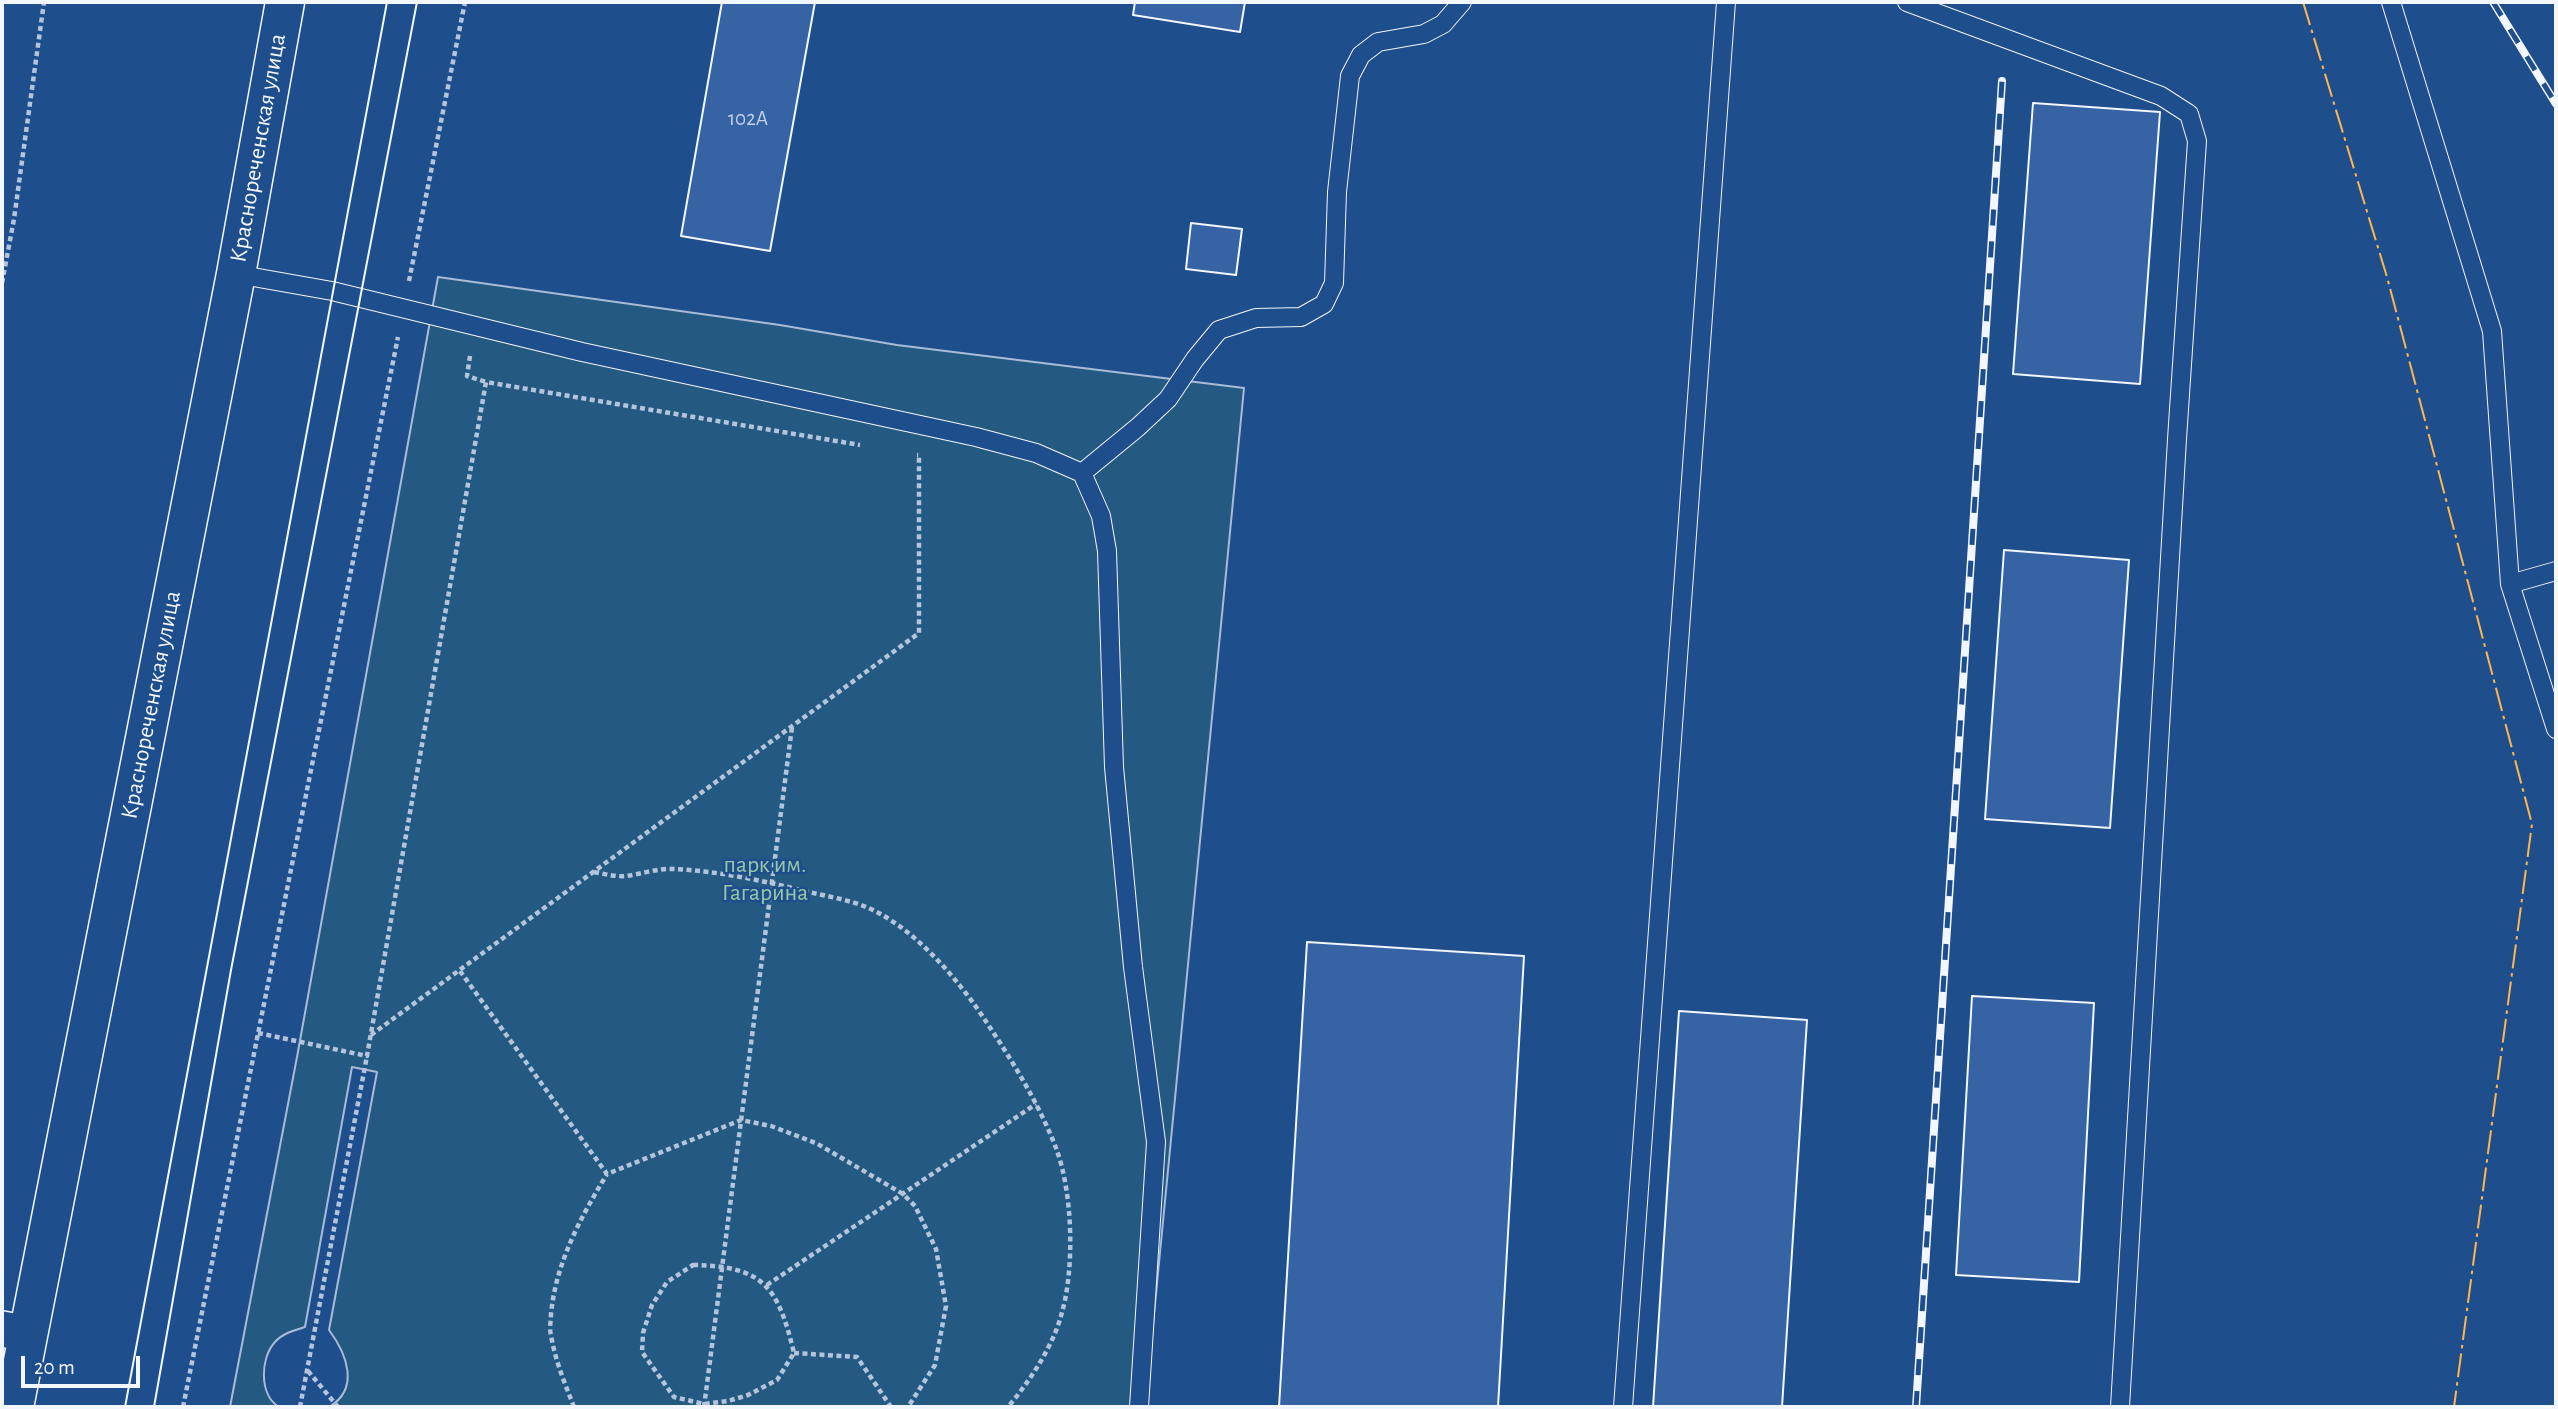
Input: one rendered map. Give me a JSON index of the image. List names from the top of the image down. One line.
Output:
{"streets":{"main road":["Краснореченская улица"]},"parks":["парк им. Гагарина"],"house_numbers":["102А"],"scale_bar":"20 m"}
